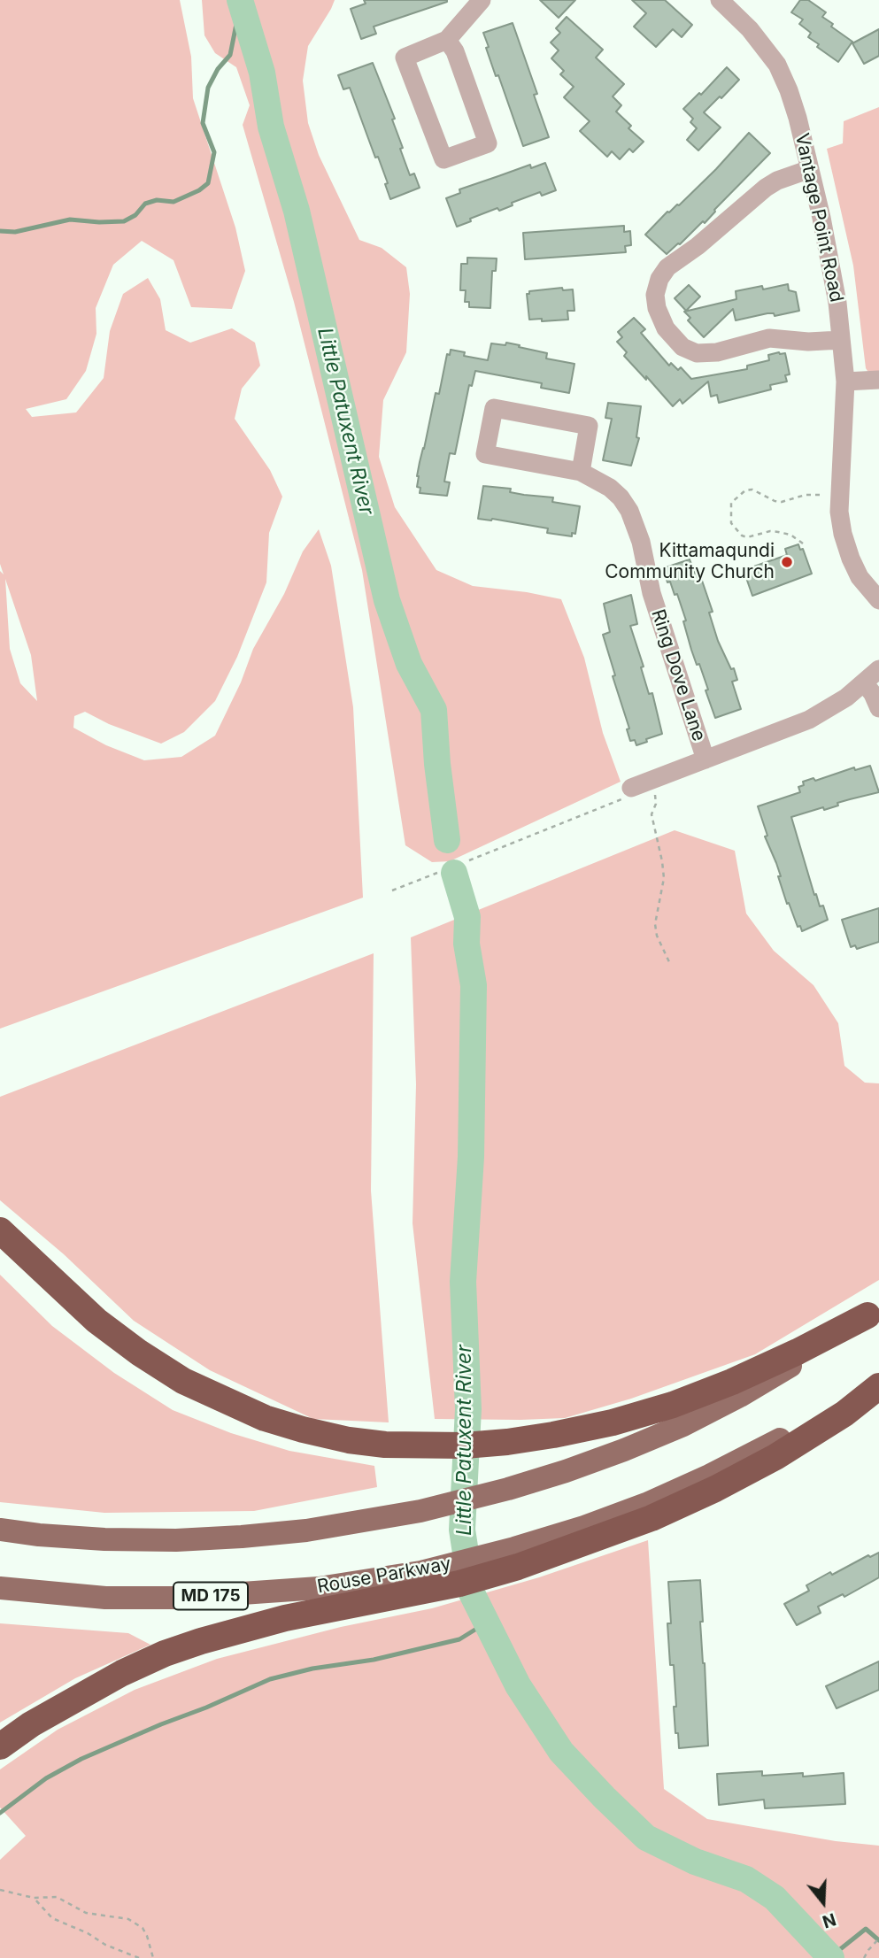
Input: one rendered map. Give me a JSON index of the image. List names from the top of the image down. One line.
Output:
{"streets":{"main road":["Rouse Parkway","MD 175"],"street":["Vantage Point Road","Ring Dove Lane"]},"water":["Little Patuxent River"],"places":["Kittamaqundi Community Church"],"north":"bottom"}
